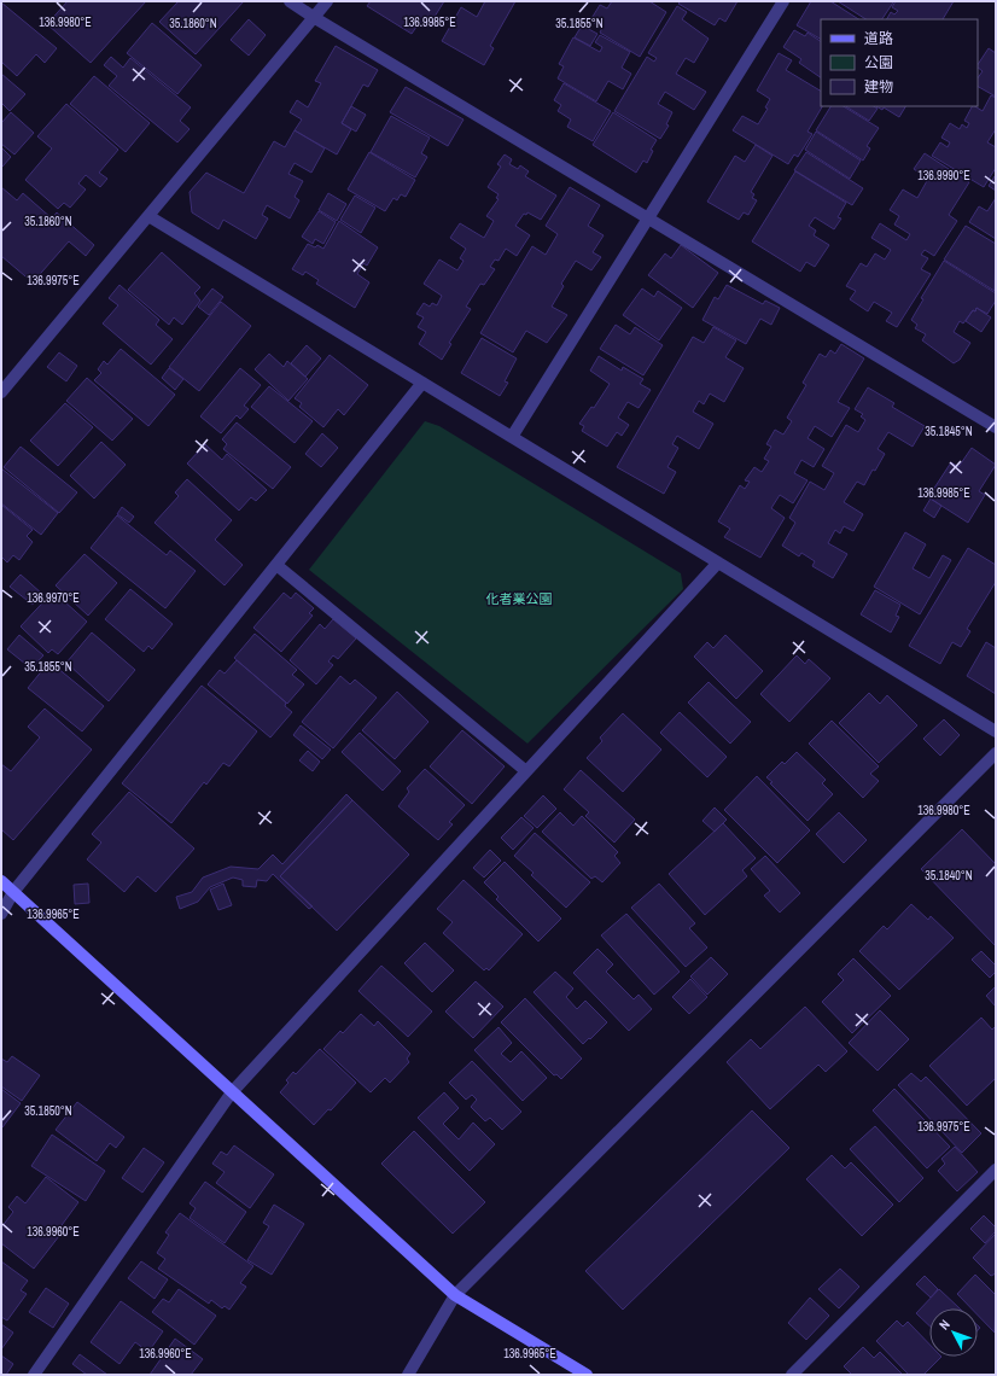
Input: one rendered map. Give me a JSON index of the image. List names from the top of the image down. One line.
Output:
{"parks":["化者業公園"],"legend":["道路","公園","建物"],"north":"top left","coordinates":["136.9985°E","136.9980°E","35.1860°N","35.1855°N","136.9990°E","136.9975°E","35.1845°N","136.9970°E","35.1840°N","136.9965°E","35.1850°N","136.9960°E"]}
